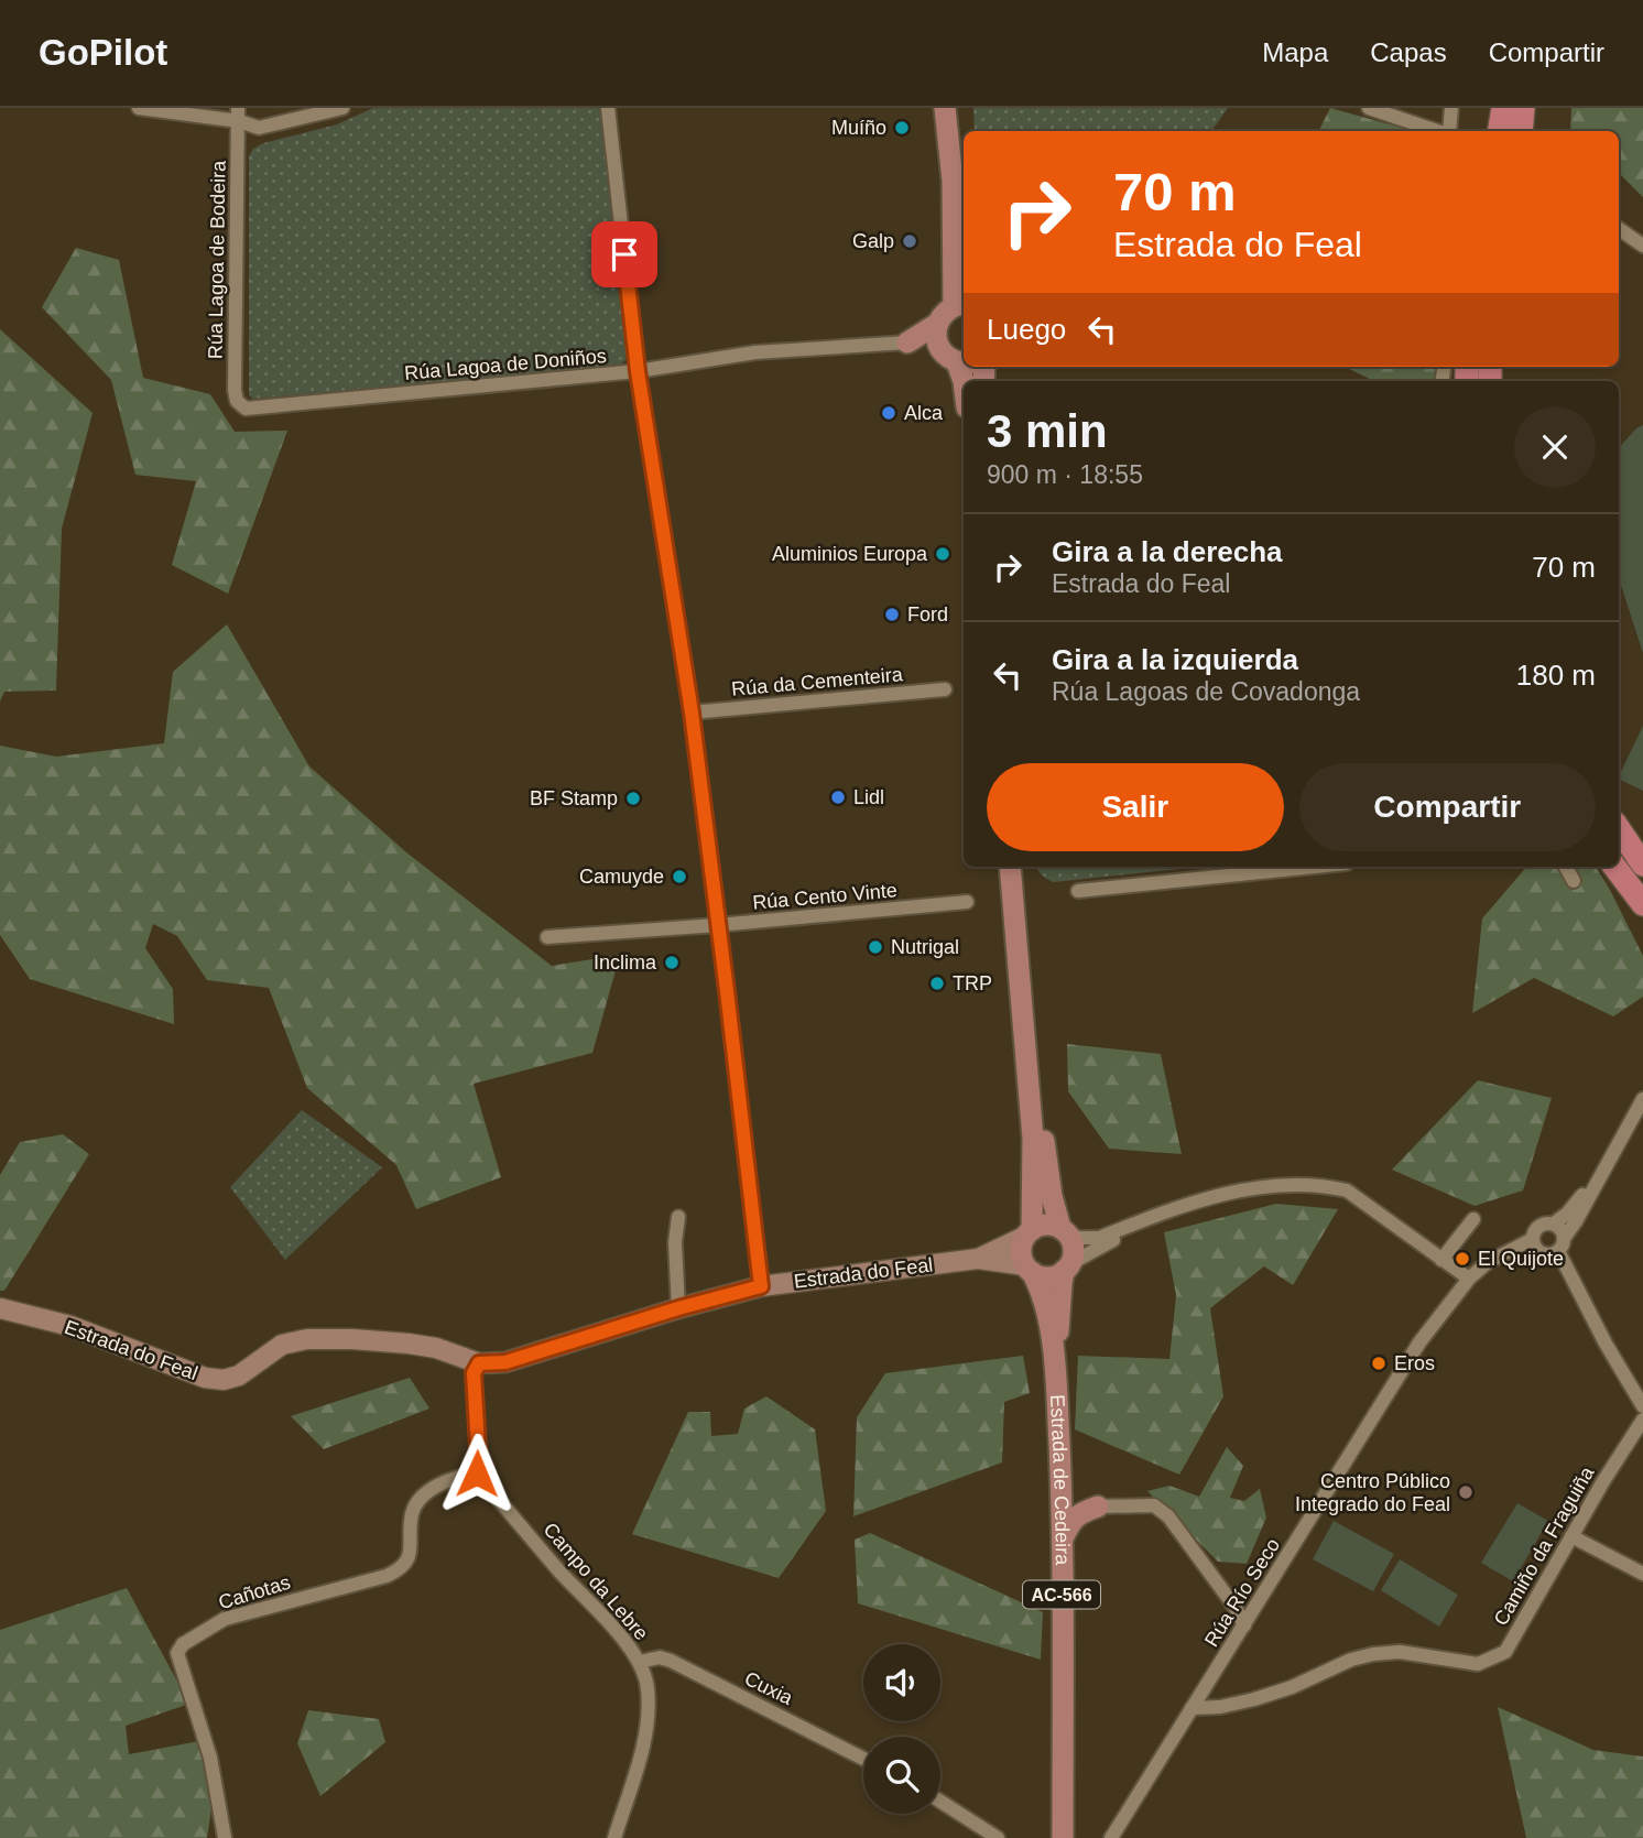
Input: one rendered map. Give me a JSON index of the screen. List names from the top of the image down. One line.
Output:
{"streets":{"main road":["Estrada do Feal","Estrada de Cedeira","AC-566"],"street":["Rúa Lagoa de Bodeira","Rúa Lagoa de Doniños","Rúa da Cementeira","Rúa Cento Vinte","Camiño da Fraguiña","Campo da Lebre","Cañotas","Rúa Río Seco","Cuxia"]},"crossings":[["Rúa Lagoa de Bodeira","Rúa Lagoa de Doniños"],["Estrada do Feal","Estrada de Cedeira"],["Camiño da Fraguiña","Rúa Río Seco"],["Campo da Lebre","Cañotas"],["Campo da Lebre","Cuxia"]],"places":["Muíño","Galp","Alca","Aluminios Europa","Ford","Lidl","BF Stamp","Camuyde","Nutrigal","Inclima","TRP","El Quijote","Eros","Centro Público Integrado do Feal"],"page":{"header":"GoPilot","nav":["Mapa","Capas","Compartir"],"turn":["70 m","Estrada do Feal"],"then":"Luego","heading":["3 min","900 m · 18:55"],"list":[{"name":"Gira a la derecha","note":"Estrada do Feal","value":"70 m"},{"name":"Gira a la izquierda","note":"Rúa Lagoas de Covadonga","value":"180 m"}],"buttons":["Salir","Compartir"]}}
